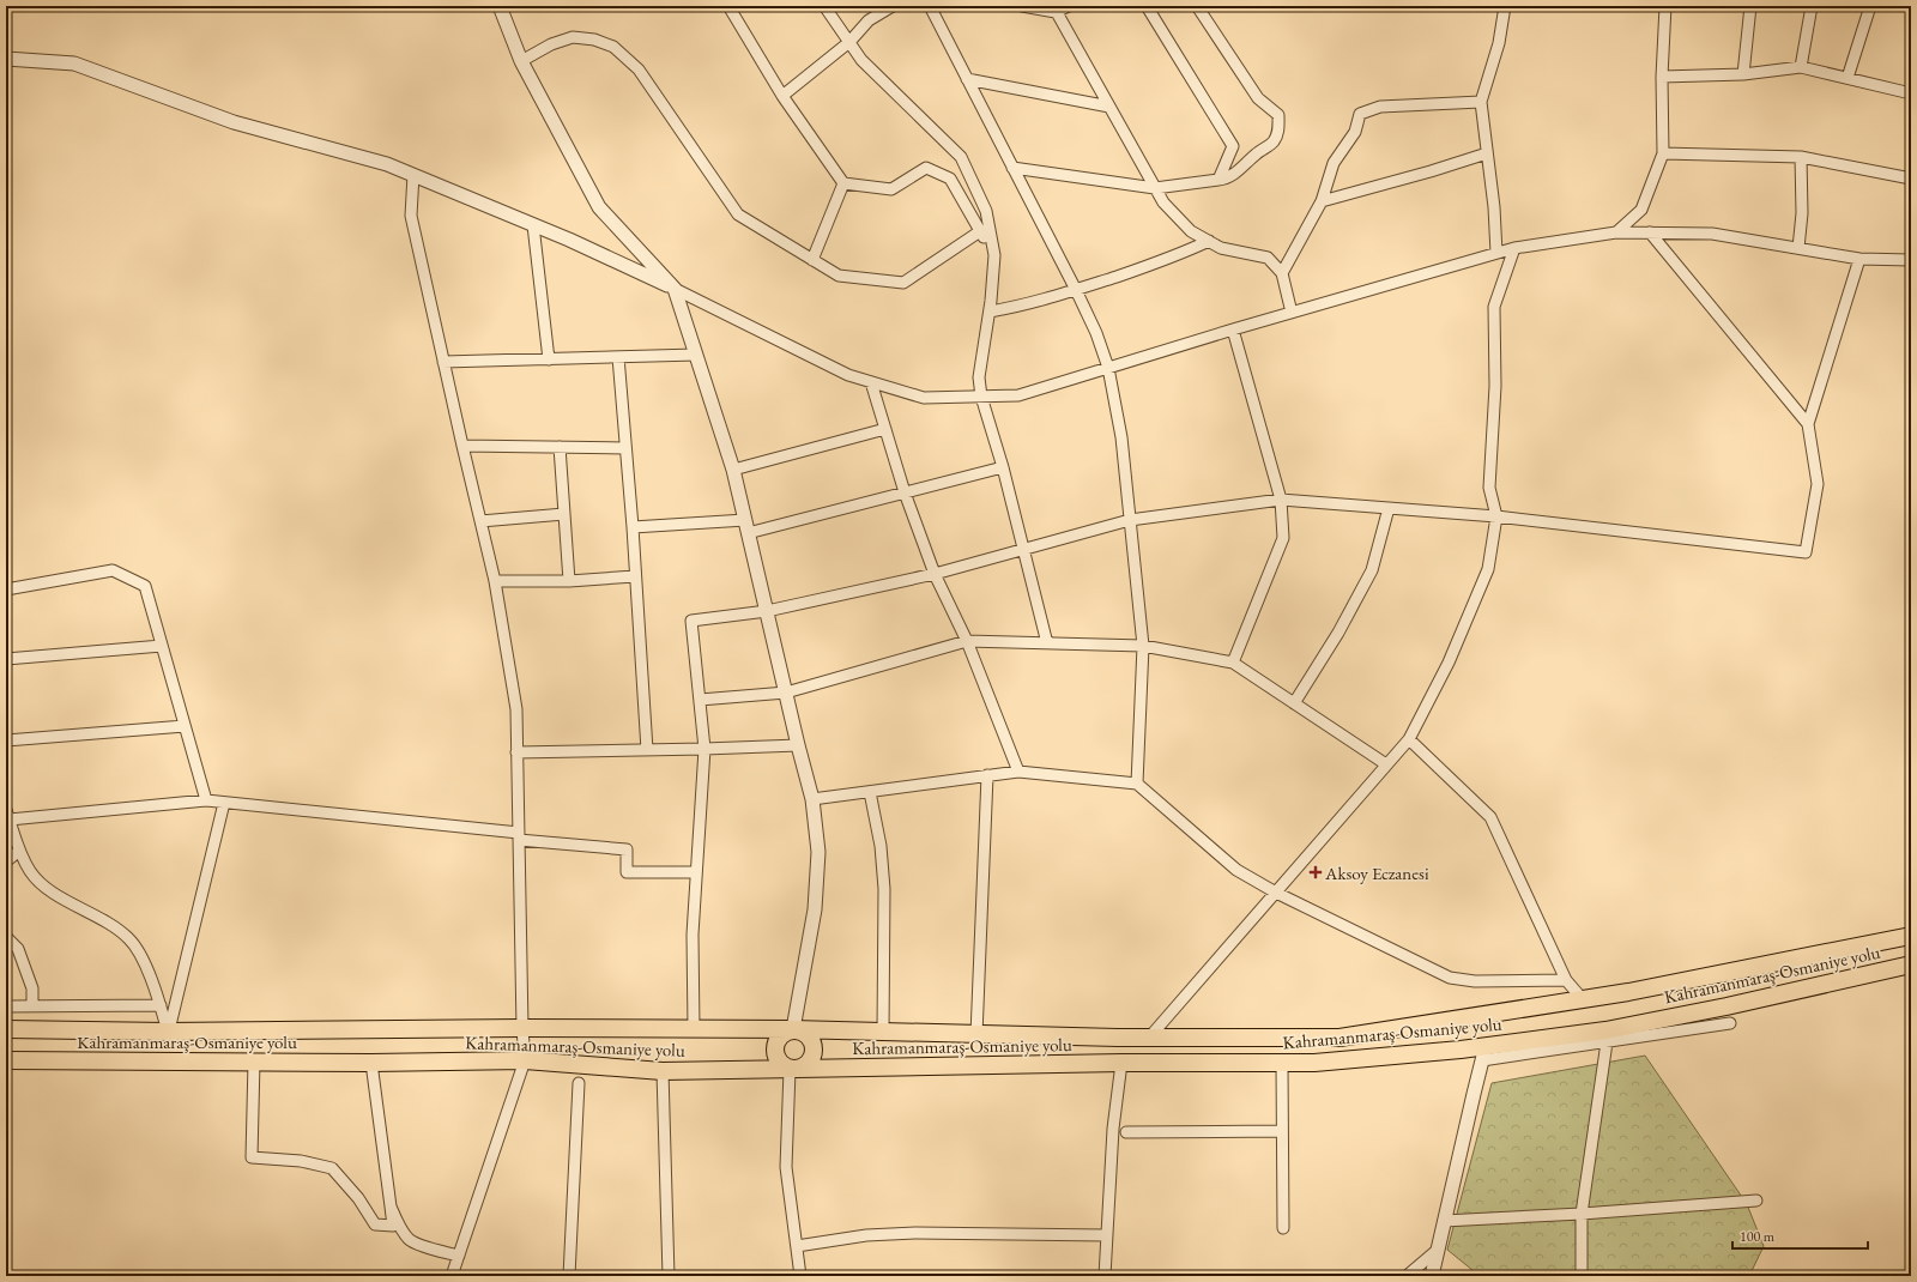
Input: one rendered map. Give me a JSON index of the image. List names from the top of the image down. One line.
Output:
{"streets":{"highway":["Kahramanmaraş-Osmaniye yolu"]},"places":{"health":["Aksoy Eczanesi"]},"scale_bar":"100 m"}
